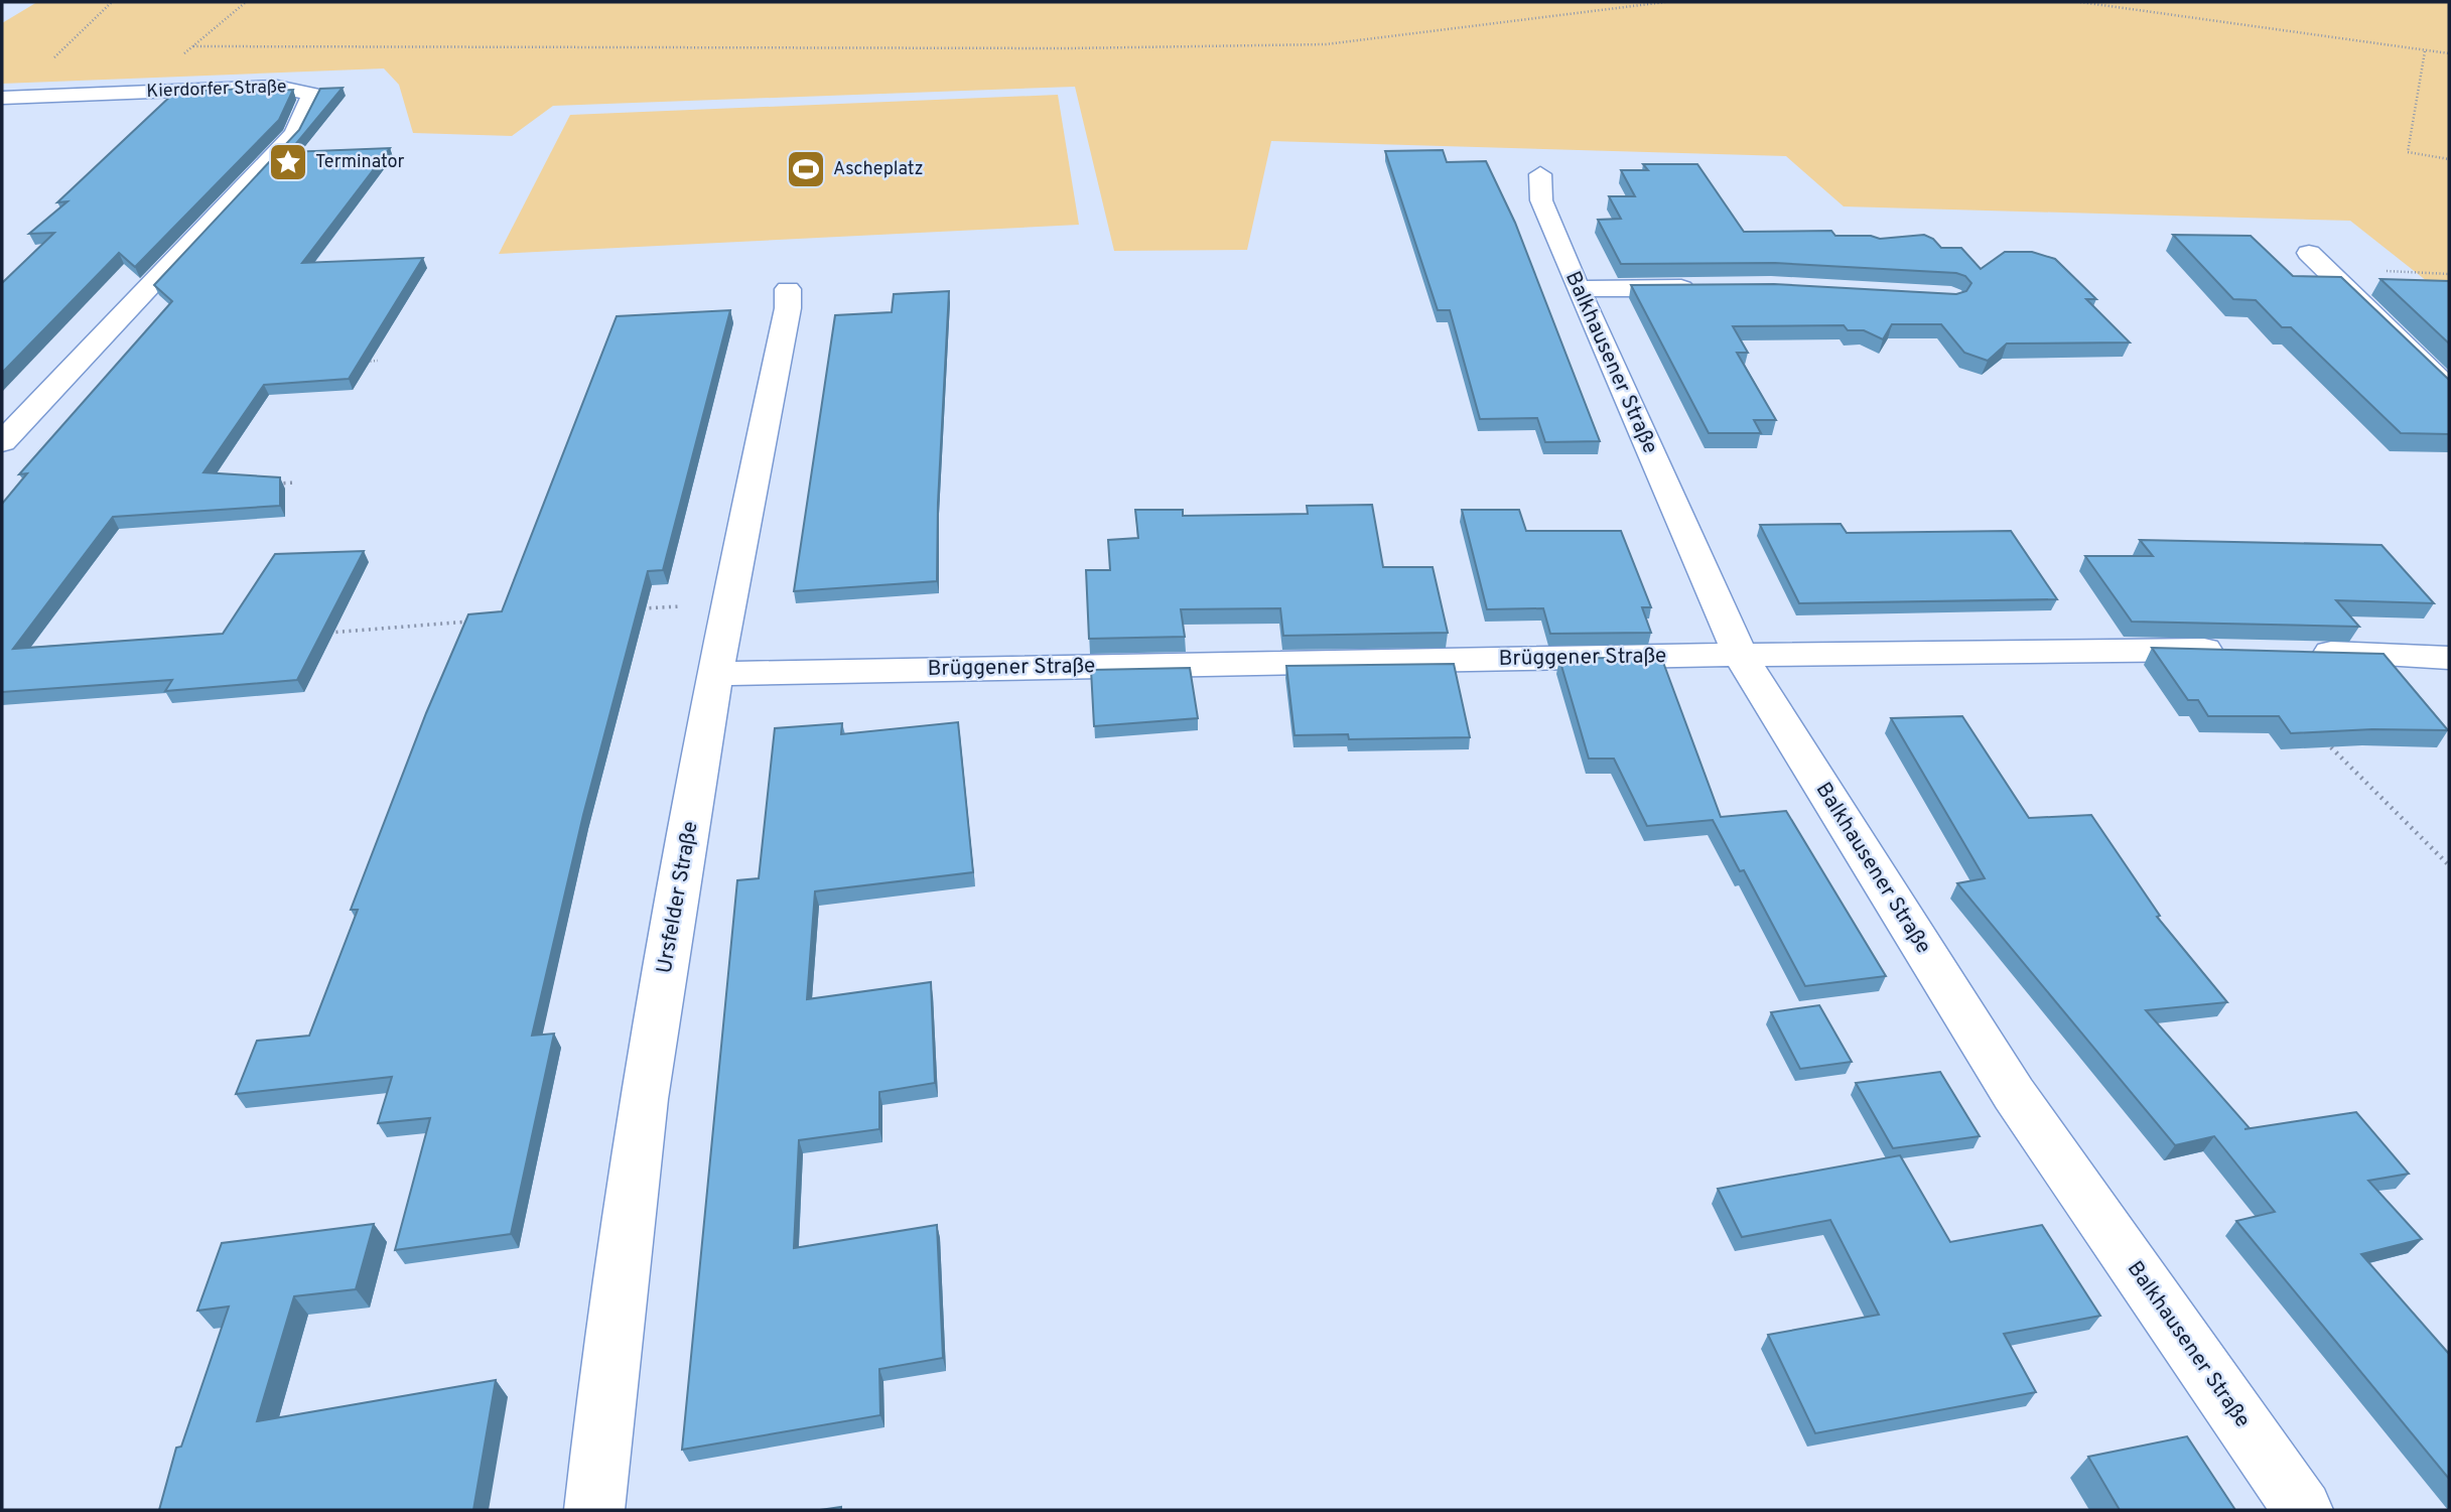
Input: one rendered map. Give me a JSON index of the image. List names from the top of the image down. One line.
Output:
{"streets":{"street":["Kierdorfer Straße","Balkhausener Straße","Brüggener Straße","Ursfelder Straße"]},"crossings":[["Balkhausener Straße","Brüggener Straße"],["Brüggener Straße","Ursfelder Straße"]],"places":{"place":["Terminator"],"sports":["Ascheplatz"]}}
